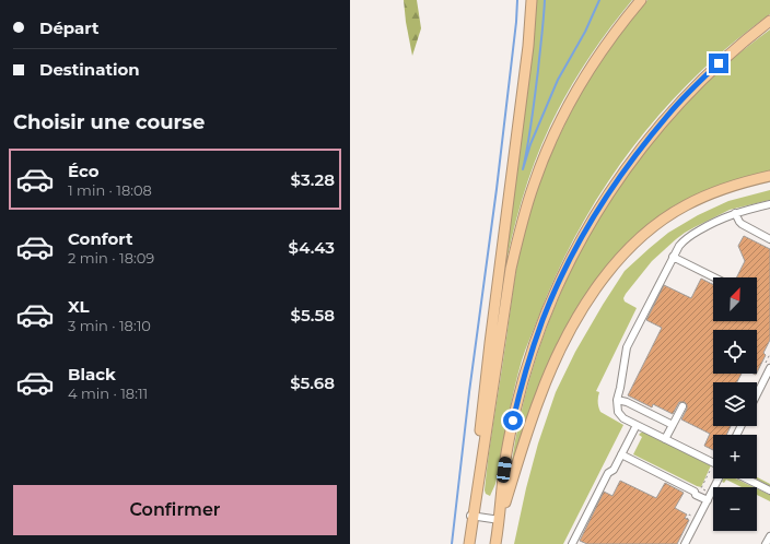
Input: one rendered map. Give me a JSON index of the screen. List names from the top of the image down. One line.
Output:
{"north":"top right","page":{"banner":["Départ","Destination"],"heading":"Choisir une course","list":[{"name":"Éco","note":"1 min · 18:08","value":"$3.28"},{"name":"Confort","note":"2 min · 18:09","value":"$4.43"},{"name":"XL","note":"3 min · 18:10","value":"$5.58"},{"name":"Black","note":"4 min · 18:11","value":"$5.68"}],"map_buttons":["+","−"],"buttons":"Confirmer"}}
